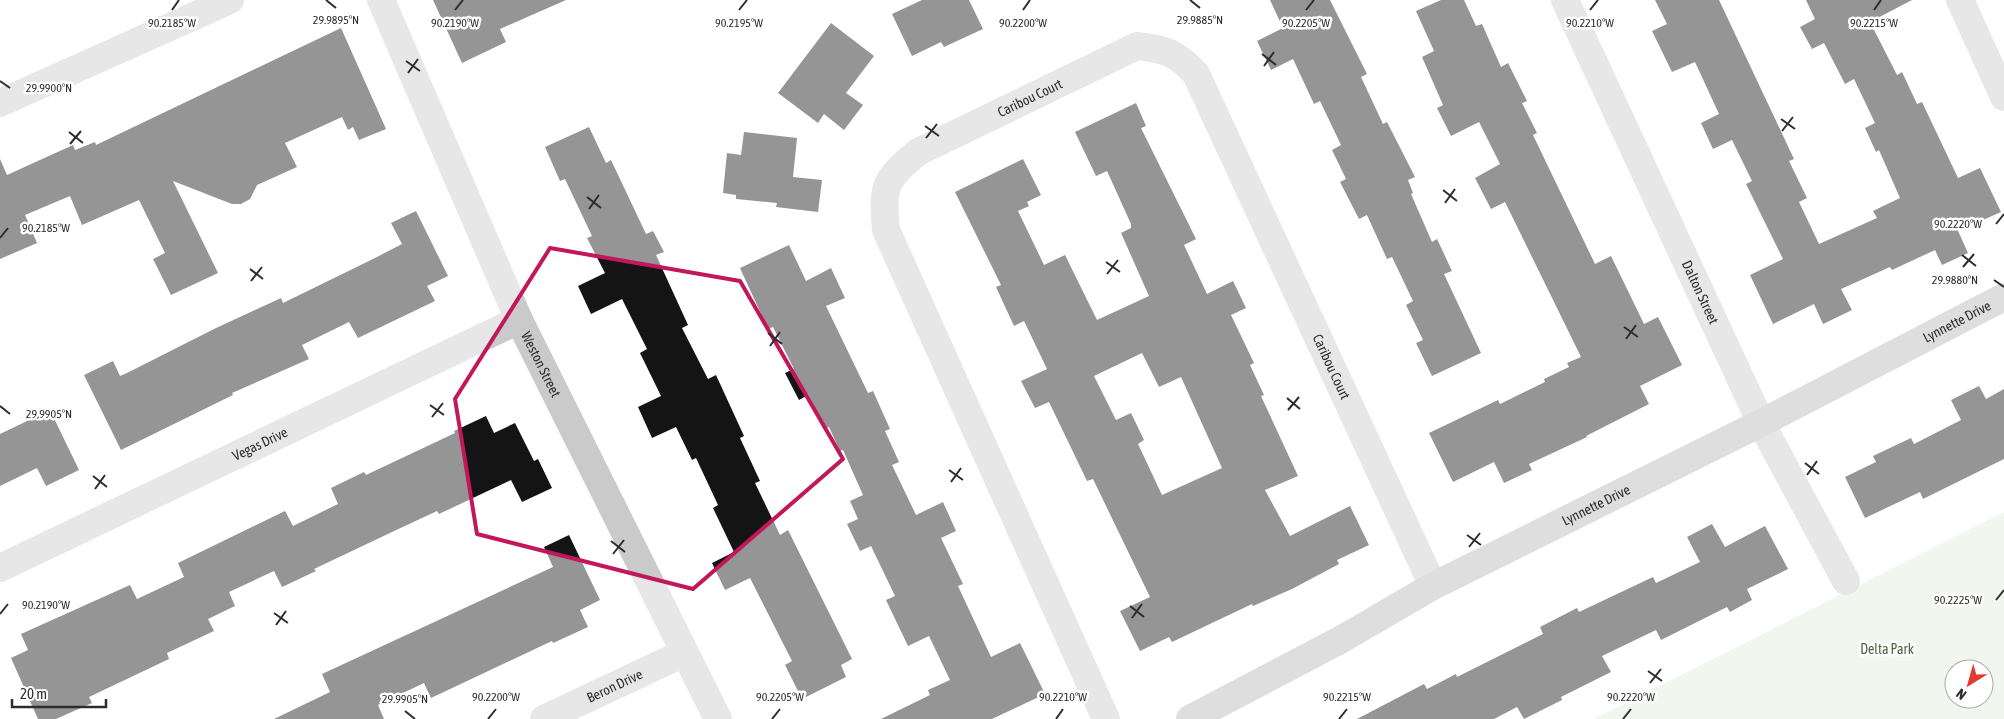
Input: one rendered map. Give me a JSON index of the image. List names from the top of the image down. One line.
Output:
{"streets":{"street":["Caribou Court","Dalton Street","Lynnette Drive","Weston Street","Vegas Drive","Beron Drive"]},"crossings":[["Caribou Court","Lynnette Drive"],["Dalton Street","Lynnette Drive"],["Weston Street","Vegas Drive"],["Weston Street","Beron Drive"]],"parks":["Delta Park"],"scale_bar":"20 m","north":"bottom left","coordinates":["29.9895°N","29.9885°N","90.2185°W","90.2190°W","90.2195°W","90.2200°W","90.2205°W","90.2210°W","90.2215°W","29.9900°N","90.2220°W","29.9880°N","29.9905°N","90.2225°W"]}
